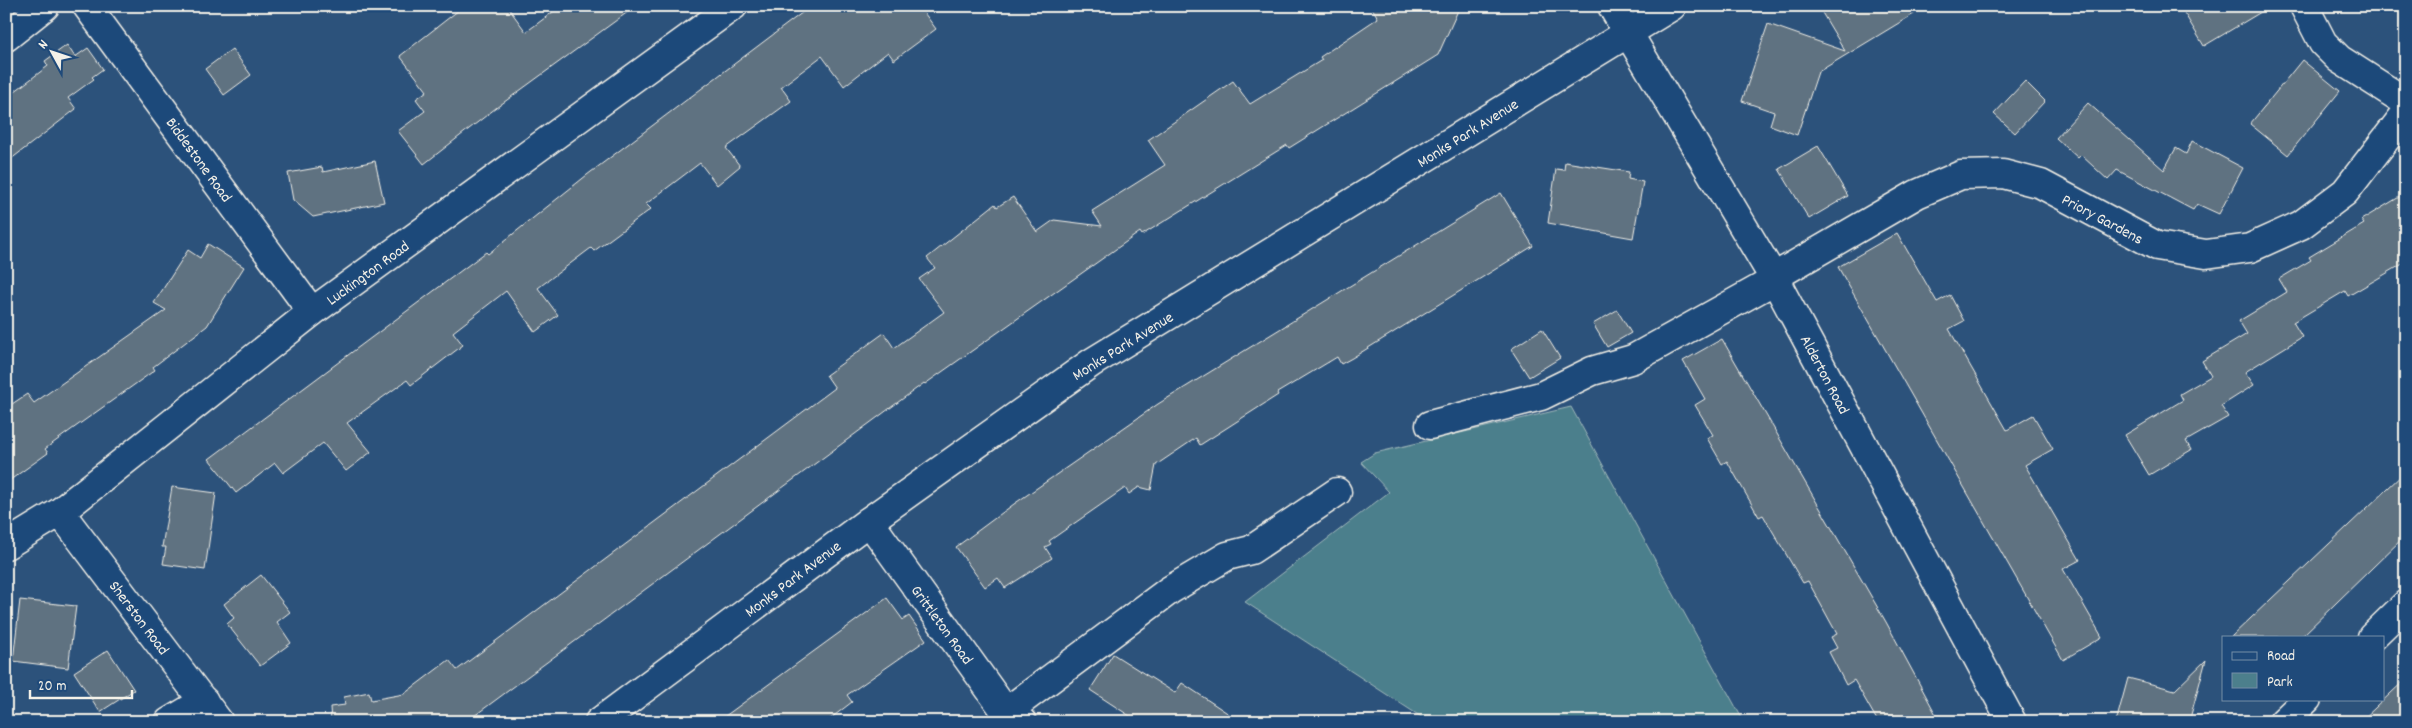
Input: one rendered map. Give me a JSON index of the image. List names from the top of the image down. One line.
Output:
{"streets":{"street":["Monks Park Avenue","Biddestone Road","Priory Gardens","Luckington Road","Alderton Road","Sherston Road","Grittleton Road"]},"crossings":[["Monks Park Avenue","Alderton Road"],["Monks Park Avenue","Grittleton Road"],["Biddestone Road","Luckington Road"],["Priory Gardens","Alderton Road"],["Luckington Road","Sherston Road"]],"legend":["Road","Park"],"scale_bar":"20 m","north":"top left"}
